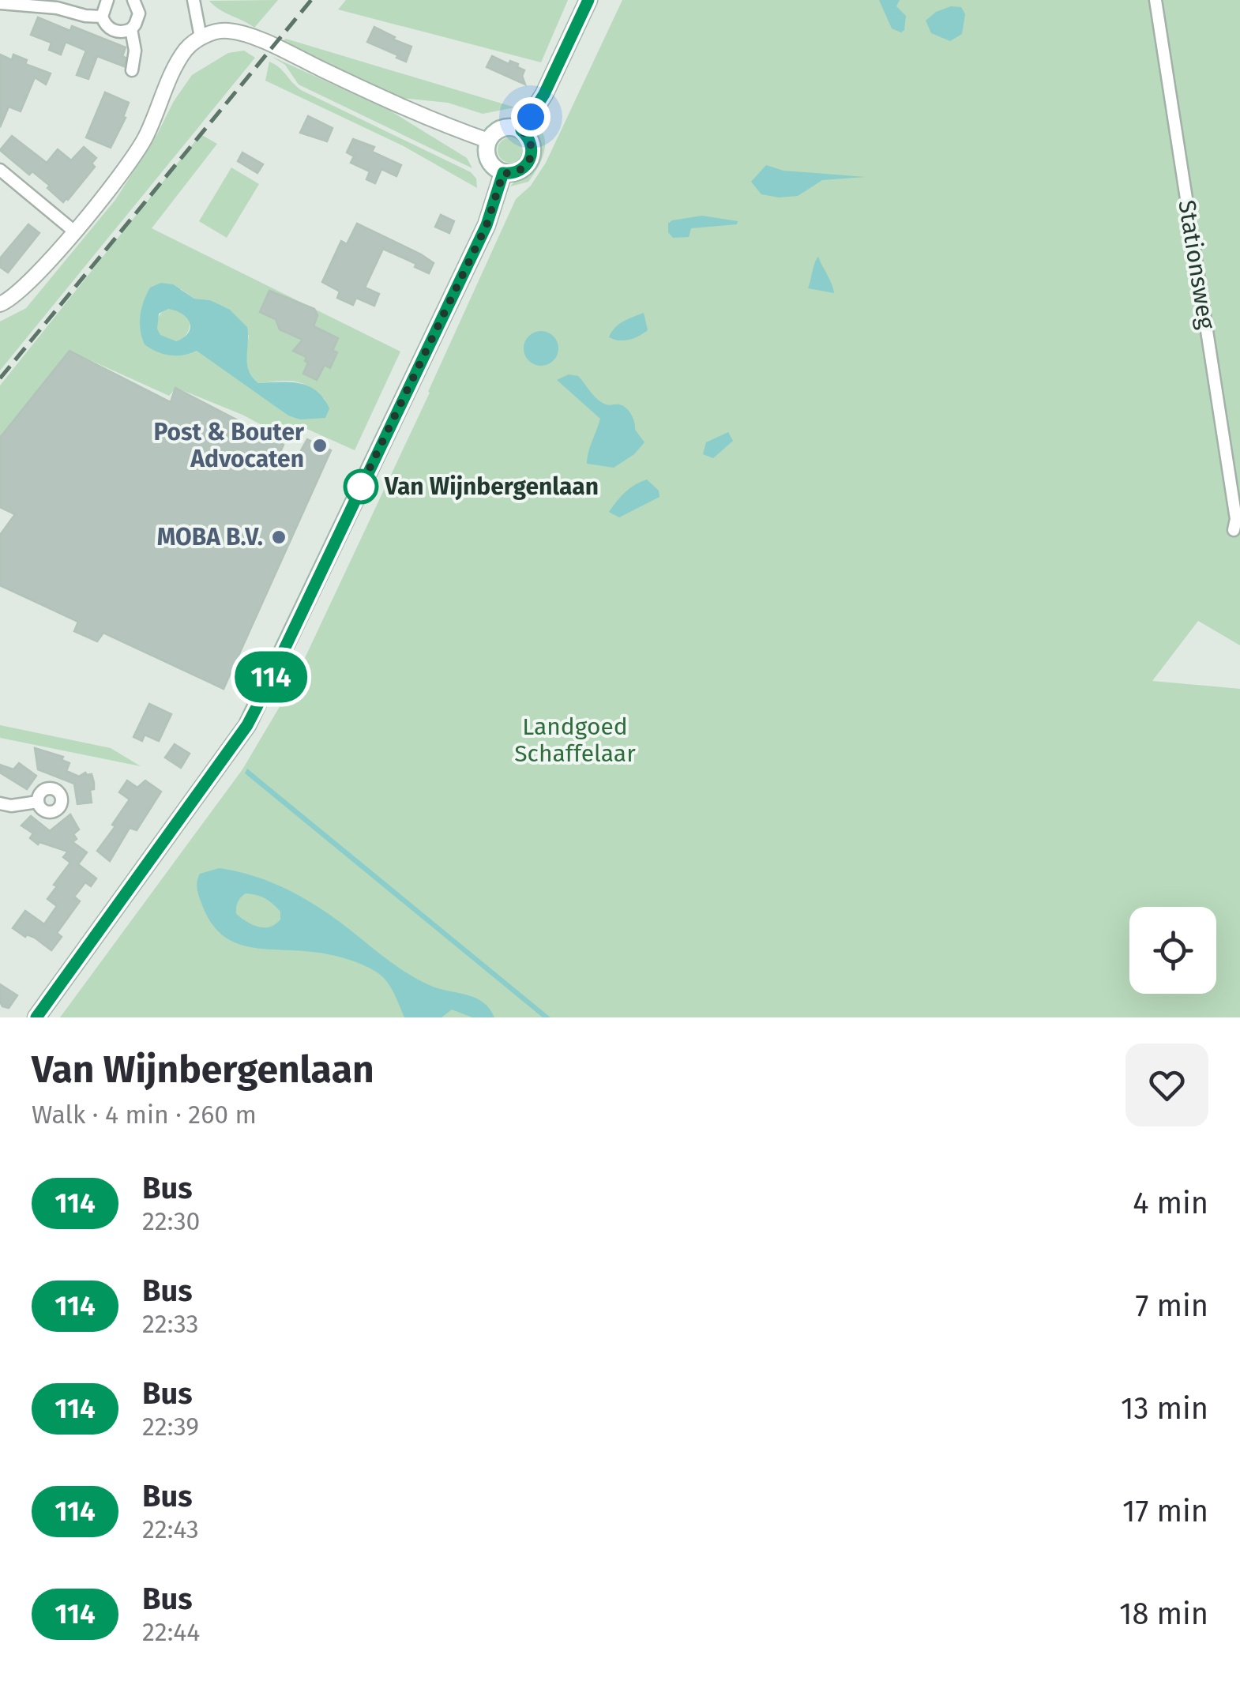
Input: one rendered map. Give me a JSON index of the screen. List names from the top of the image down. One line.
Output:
{"streets":{"street":["Stationsweg"]},"parks":["Landgoed Schaffelaar"],"places":["Post & Bouter Advocaten","Van Wijnbergenlaan","MOBA B.V."],"lines":["bus line 114"],"page":{"on_map":"114","heading":["Van Wijnbergenlaan","Walk · 4 min · 260 m"],"list":[{"mark":"114","name":"Bus","note":"22:30","value":"4 min"},{"mark":"114","name":"Bus","note":"22:33","value":"7 min"},{"mark":"114","name":"Bus","note":"22:39","value":"13 min"},{"mark":"114","name":"Bus","note":"22:43","value":"17 min"},{"mark":"114","name":"Bus","note":"22:44","value":"18 min"}]}}
